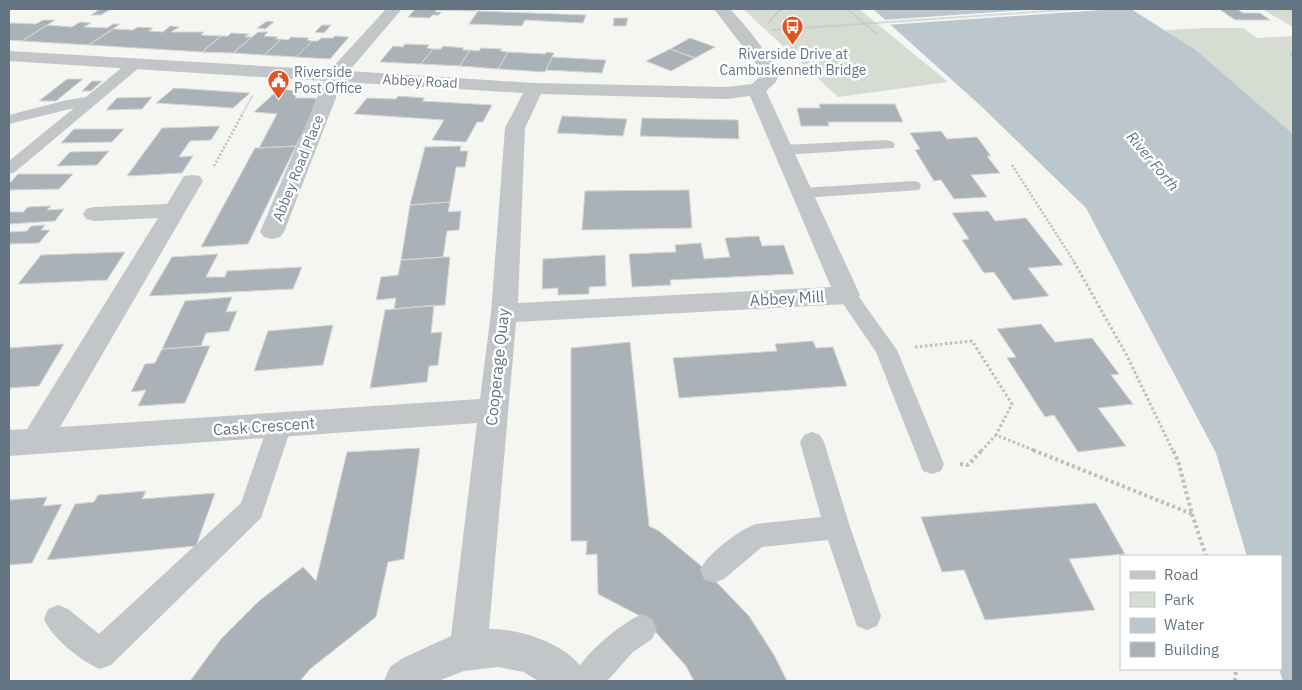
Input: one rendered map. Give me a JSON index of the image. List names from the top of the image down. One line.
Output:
{"streets":{"street":["Abbey Road","Abbey Road Place","Abbey Mill","Cooperage Quay","Cask Crescent"]},"crossings":[["Abbey Road","Abbey Road Place"],["Abbey Road","Abbey Mill"],["Abbey Road","Cooperage Quay"],["Abbey Mill","Cooperage Quay"],["Cooperage Quay","Cask Crescent"]],"water":["River Forth"],"places":{"bus stop":["Riverside Drive at Cambuskenneth Bridge"],"public building":["Riverside Post Office"]},"legend":["Road","Park","Water","Building"]}
